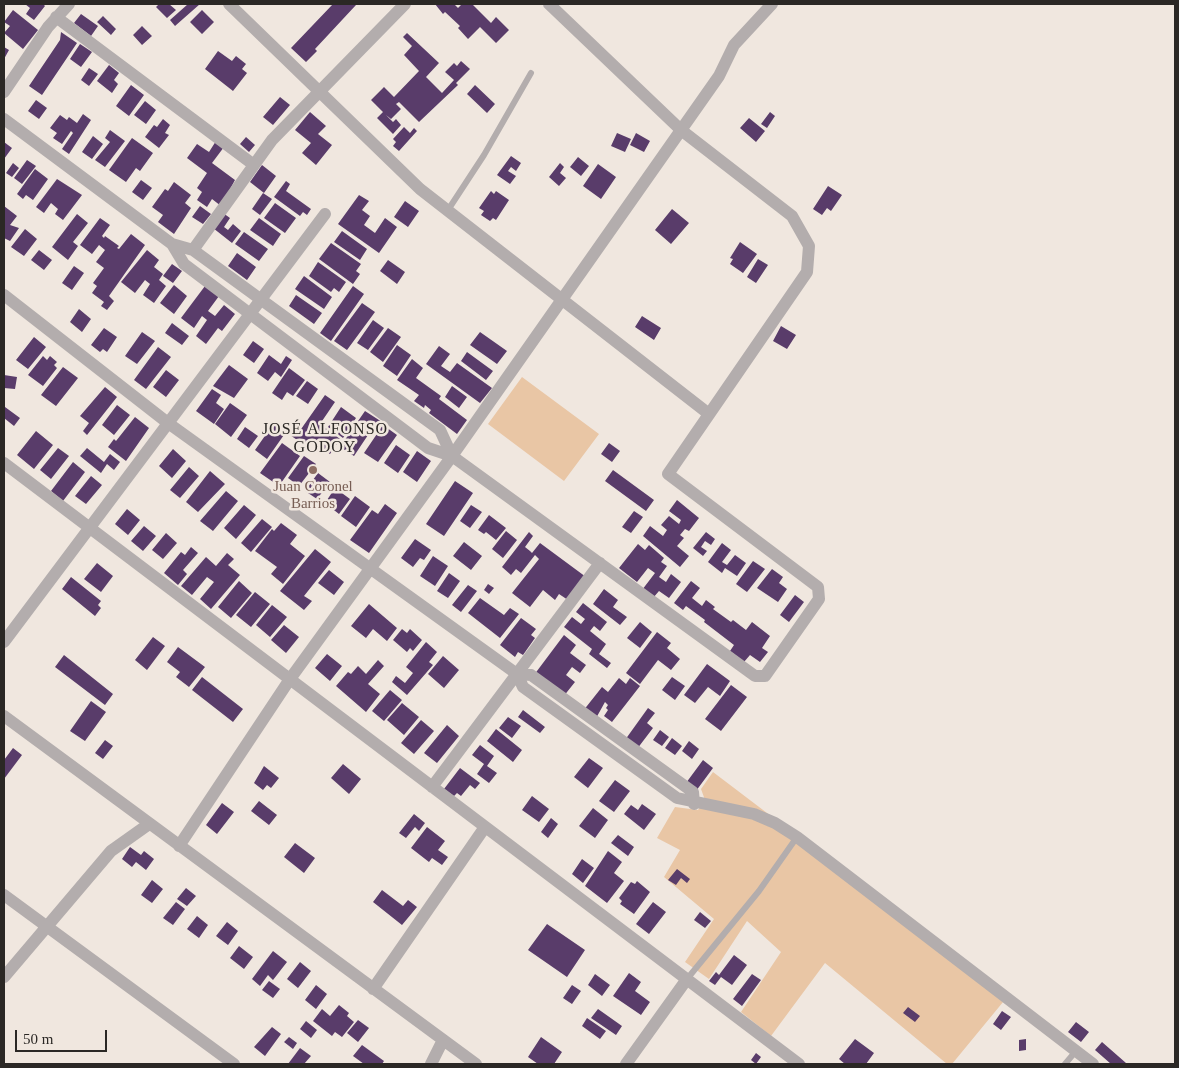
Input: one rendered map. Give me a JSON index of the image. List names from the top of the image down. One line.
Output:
{"districts":["JOSÉ ALFONSO GODOY"],"places":["Juan Coronel Barrios"],"scale_bar":"50 m"}
